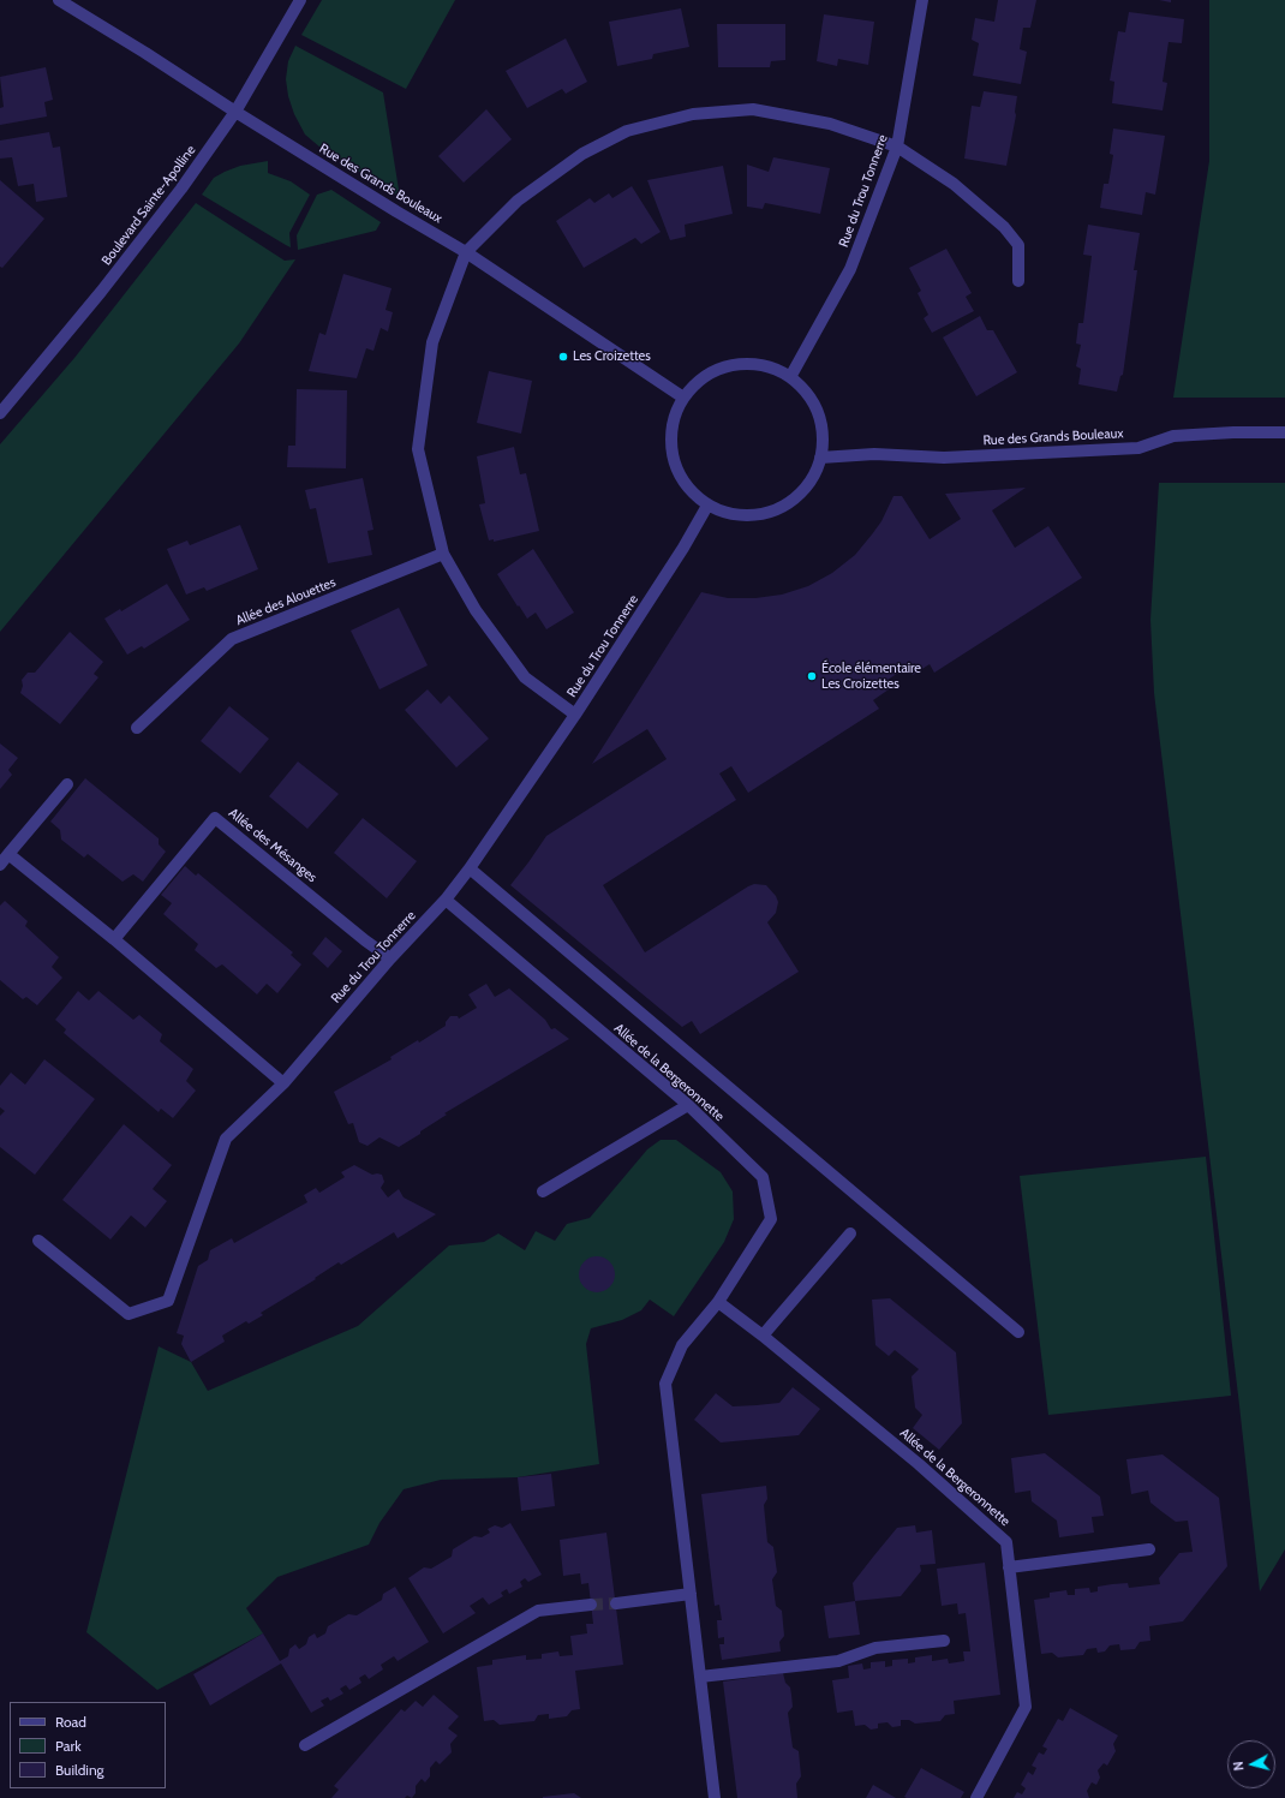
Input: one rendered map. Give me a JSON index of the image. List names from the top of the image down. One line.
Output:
{"streets":{"street":["Rue des Grands Bouleaux","Rue du Trou Tonnerre","Boulevard Sainte-Apolline","Allée des Alouettes","Allée des Mésanges","Allée de la Bergeronnette"]},"crossings":[["Rue des Grands Bouleaux","Rue du Trou Tonnerre"],["Rue des Grands Bouleaux","Boulevard Sainte-Apolline"],["Rue du Trou Tonnerre","Allée des Mésanges"],["Rue du Trou Tonnerre","Allée de la Bergeronnette"]],"places":["Les Croizettes","École élémentaire Les Croizettes"],"legend":["Road","Park","Building"],"north":"left"}
